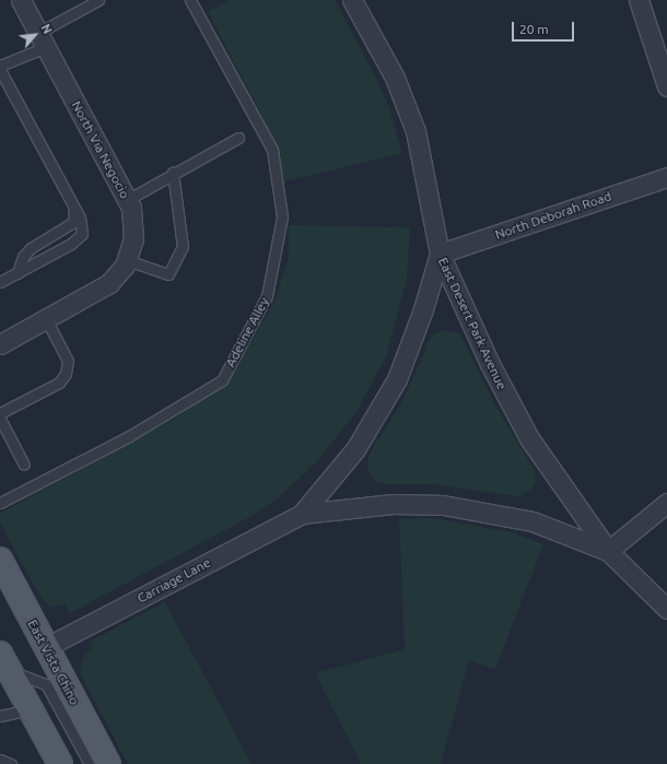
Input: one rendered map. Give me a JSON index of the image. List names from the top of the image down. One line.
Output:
{"streets":{"main road":["East Vista Chino"],"street":["North Via Negocio","North Deborah Road","East Desert Park Avenue","Carriage Lane"],"lane":["Adeline Alley"]},"crossings":[["North Deborah Road","East Desert Park Avenue"],["Carriage Lane","East Vista Chino"]],"scale_bar":"20 m","north":"top right"}
